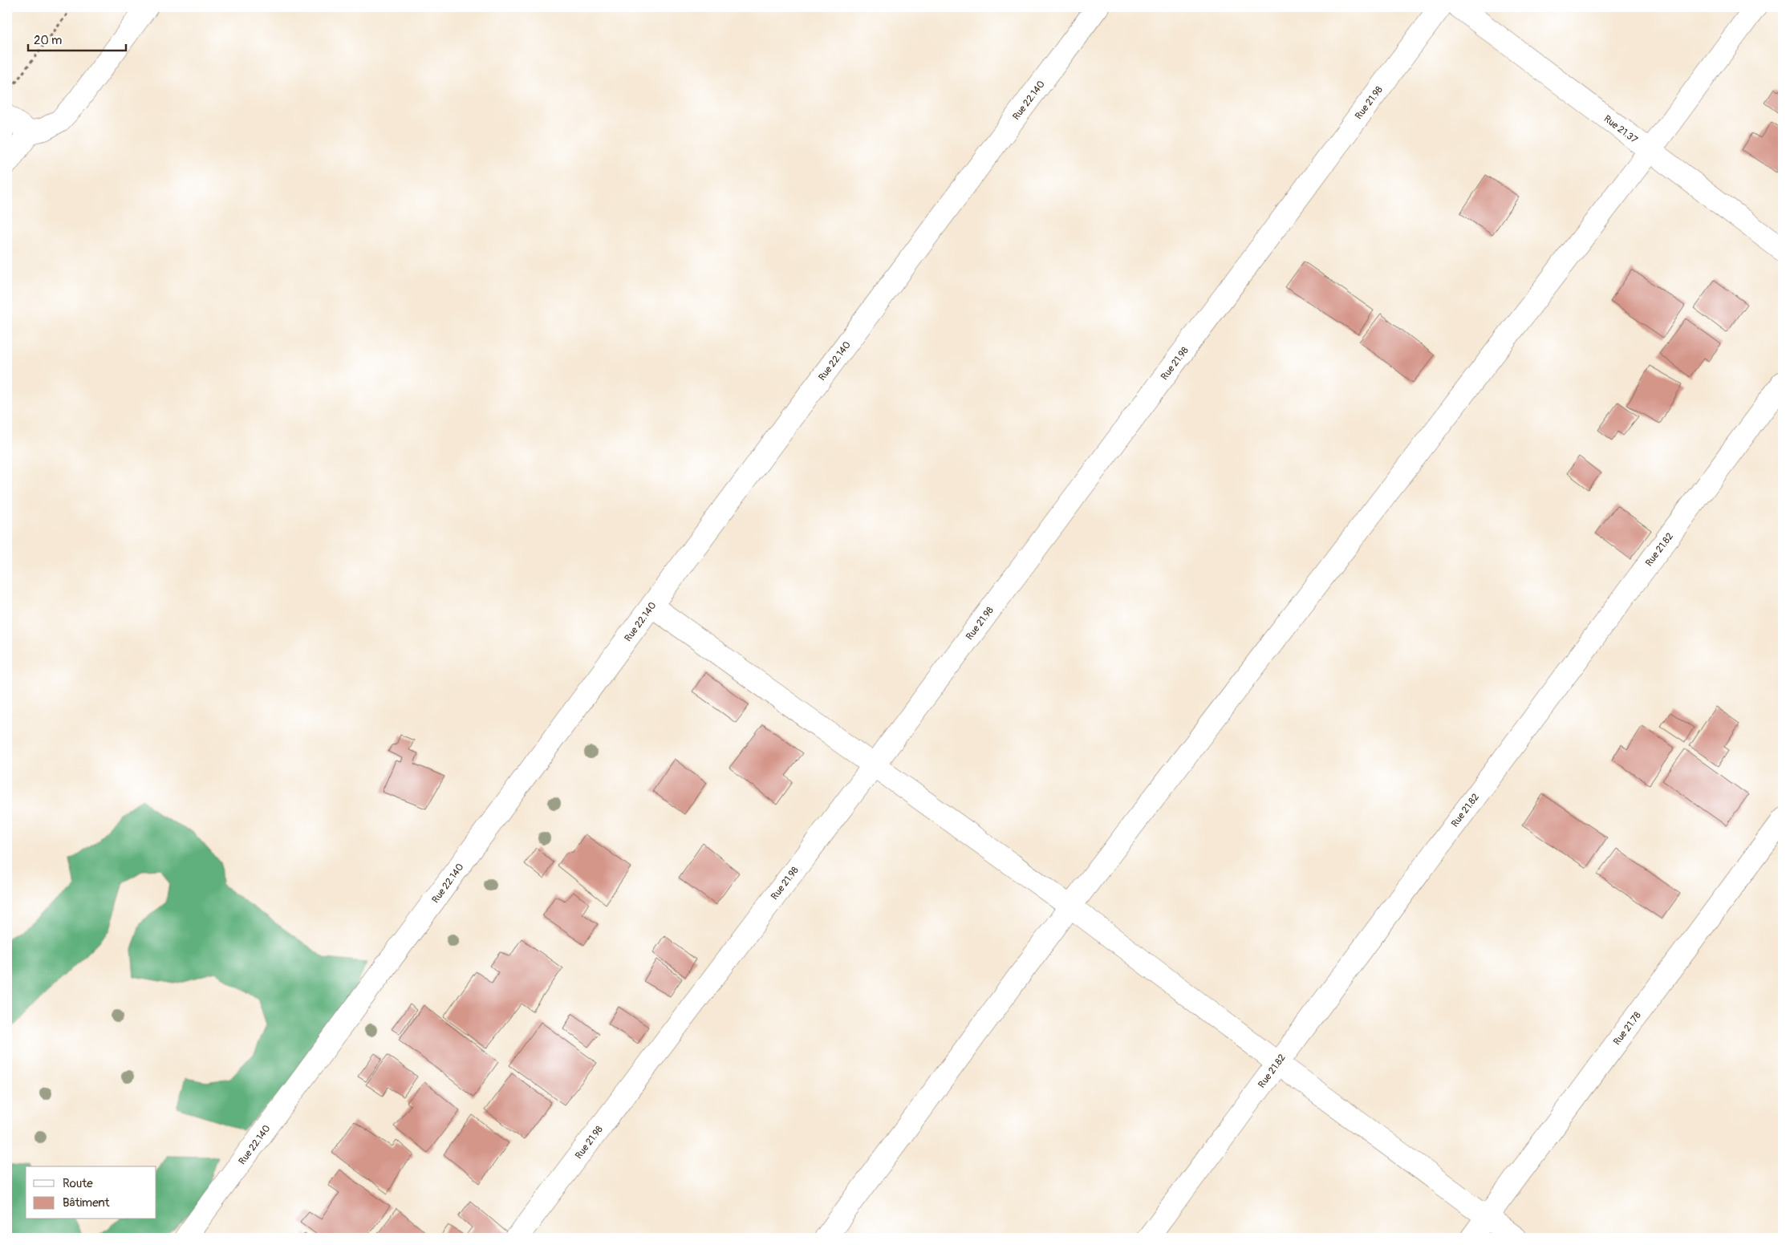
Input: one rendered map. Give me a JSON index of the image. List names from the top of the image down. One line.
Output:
{"streets":{"street":["Rue 22.140","Rue 21.98","Rue 21.37","Rue 21.82","Rue 21.78"]},"legend":["Route","Bâtiment"],"scale_bar":"20 m"}
